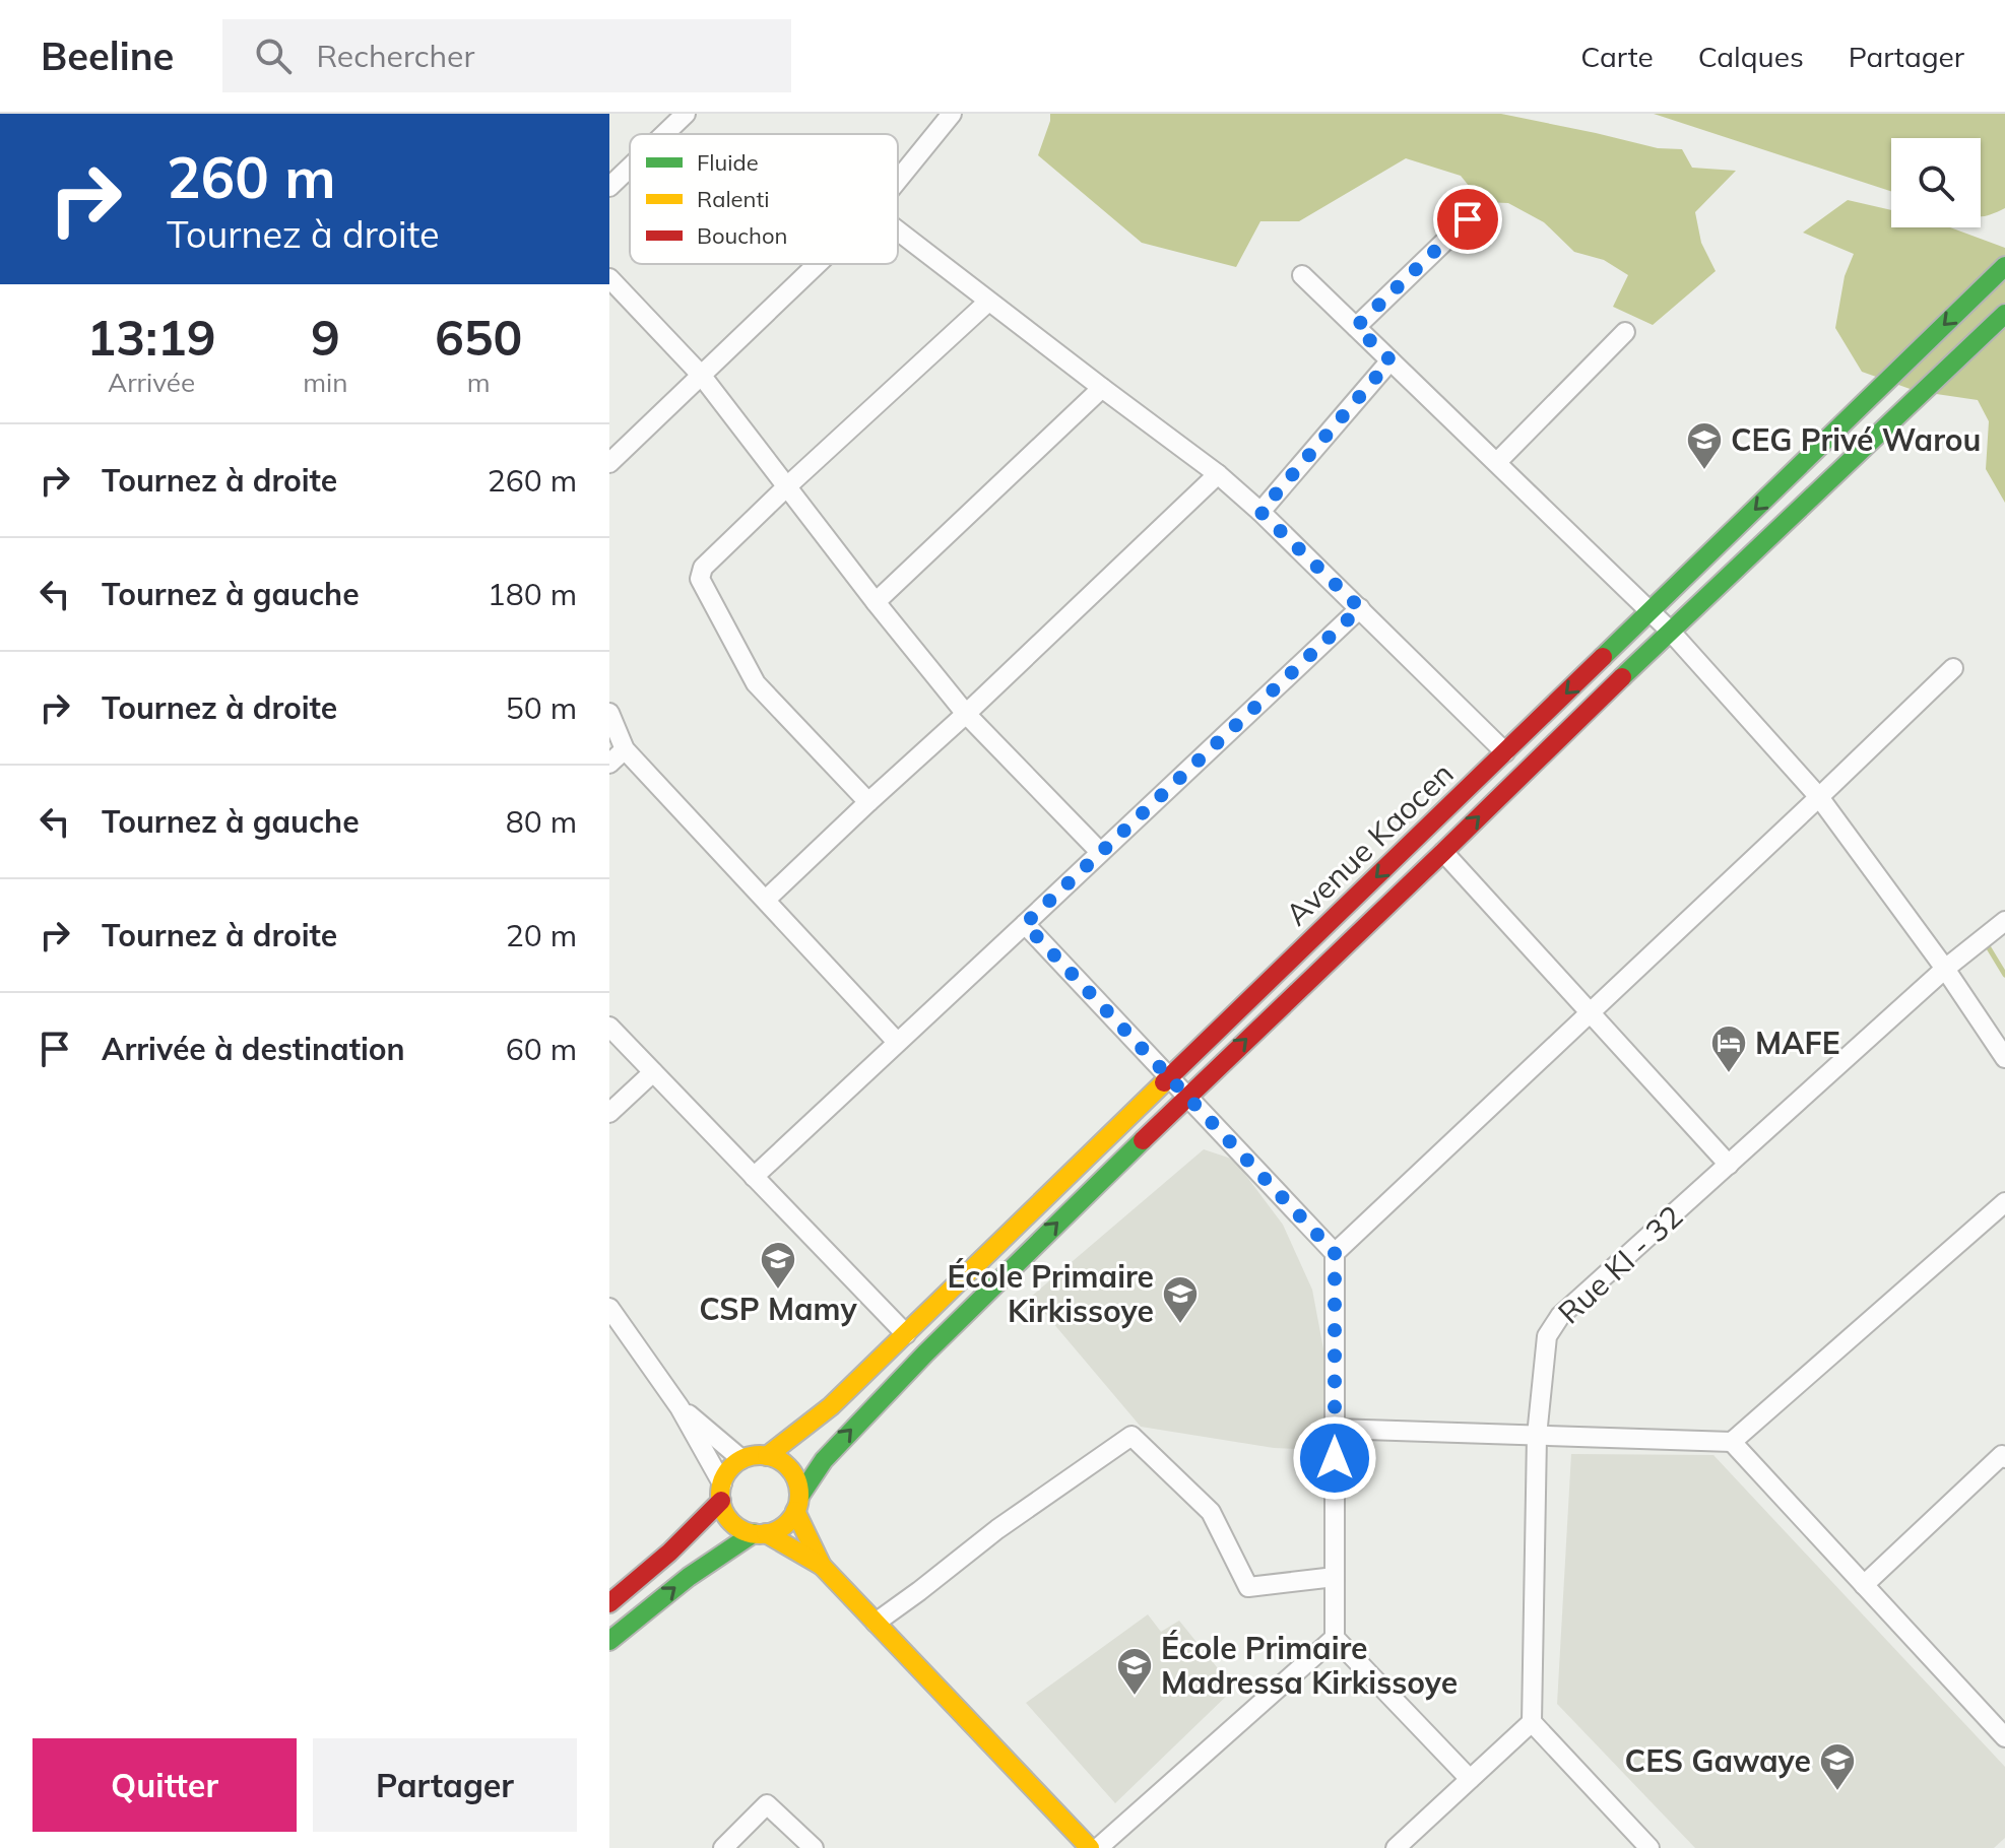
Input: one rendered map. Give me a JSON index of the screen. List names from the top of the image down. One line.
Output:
{"streets":{"main road":["Avenue Kaocen"],"street":["Rue KI - 32"]},"places":{"school or university":["CEG Privé Warou","CSP Mamy","École Primaire Kirkissoye","École Primaire Madressa Kirkissoye","CES Gawaye"],"hotel":["MAFE"]},"legend":["Fluide","Ralenti","Bouchon"],"page":{"header":"Beeline","search":"Rechercher","nav":["Carte","Calques","Partager"],"turn":["260 m","Tournez à droite"],"eta":["13:19","Arrivée","9","min","650","m"],"list":[{"name":"Tournez à droite","value":"260 m"},{"name":"Tournez à gauche","value":"180 m"},{"name":"Tournez à droite","value":"50 m"},{"name":"Tournez à gauche","value":"80 m"},{"name":"Tournez à droite","value":"20 m"},{"name":"Arrivée à destination","value":"60 m"}],"buttons":["Quitter","Partager"]}}
